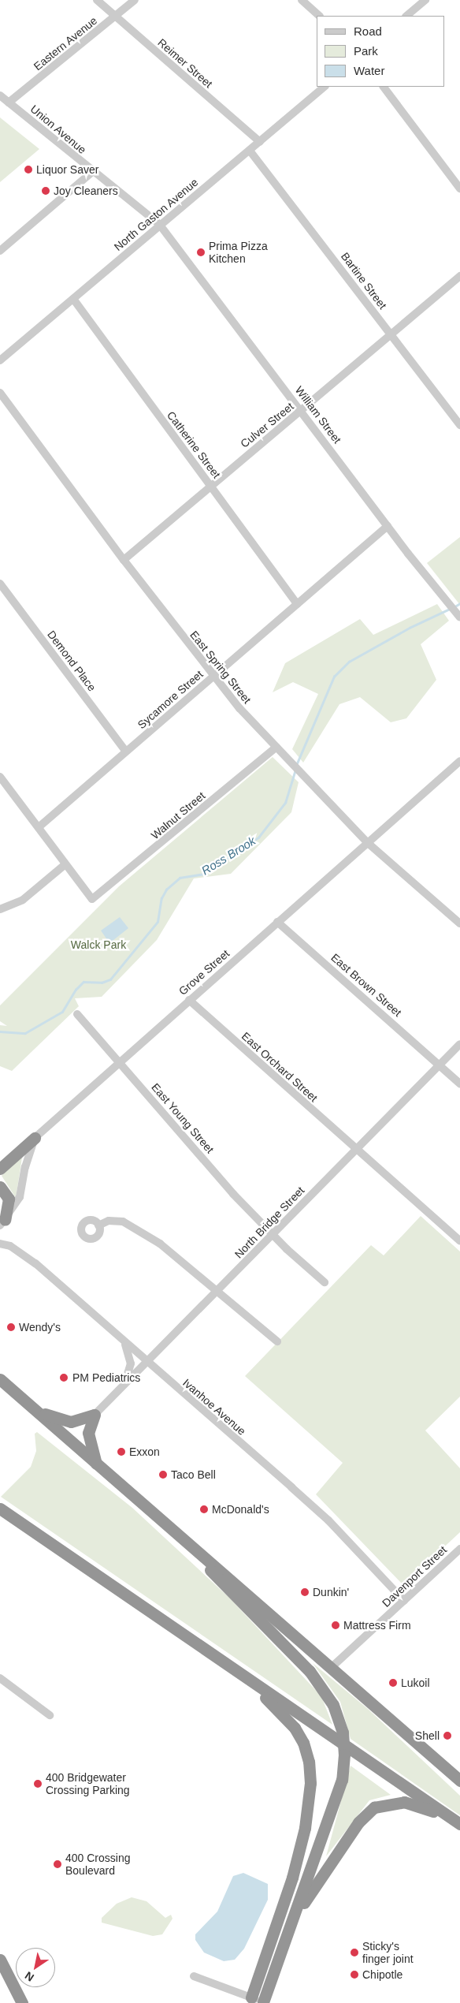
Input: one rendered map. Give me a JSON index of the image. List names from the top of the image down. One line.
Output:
{"streets":{"street":["Eastern Avenue","Reimer Street","Union Avenue","North Gaston Avenue","Bartine Street","William Street","Culver Street","Catherine Street","Demond Place","East Spring Street","Sycamore Street","Walnut Street","Grove Street","East Brown Street","East Orchard Street","East Young Street","North Bridge Street","Ivanhoe Avenue","Davenport Street"]},"crossings":[["Eastern Avenue","Reimer Street"],["Eastern Avenue","Union Avenue"],["Reimer Street","North Gaston Avenue"],["Union Avenue","North Gaston Avenue"],["Union Avenue","William Street"],["North Gaston Avenue","Bartine Street"],["North Gaston Avenue","William Street"],["North Gaston Avenue","Catherine Street"],["Bartine Street","Culver Street"],["William Street","Culver Street"],["William Street","Sycamore Street"],["Culver Street","Catherine Street"],["Culver Street","East Spring Street"],["Catherine Street","Sycamore Street"],["Demond Place","Sycamore Street"],["East Spring Street","Sycamore Street"],["East Spring Street","Walnut Street"],["East Spring Street","Grove Street"],["Grove Street","East Brown Street"],["Grove Street","East Orchard Street"],["Grove Street","East Young Street"],["East Brown Street","North Bridge Street"],["East Orchard Street","North Bridge Street"],["East Young Street","North Bridge Street"],["North Bridge Street","Ivanhoe Avenue"],["Ivanhoe Avenue","Davenport Street"]],"water":["Ross Brook"],"parks":["Walck Park"],"places":["Liquor Saver","Joy Cleaners","Prima Pizza Kitchen","Wendy's","PM Pediatrics","Exxon","Taco Bell","McDonald's","Dunkin'","Mattress Firm","Lukoil","Shell","400 Bridgewater Crossing Parking","400 Crossing Boulevard","Sticky's finger joint","Chipotle"],"legend":["Road","Park","Water"],"north":"bottom left"}
